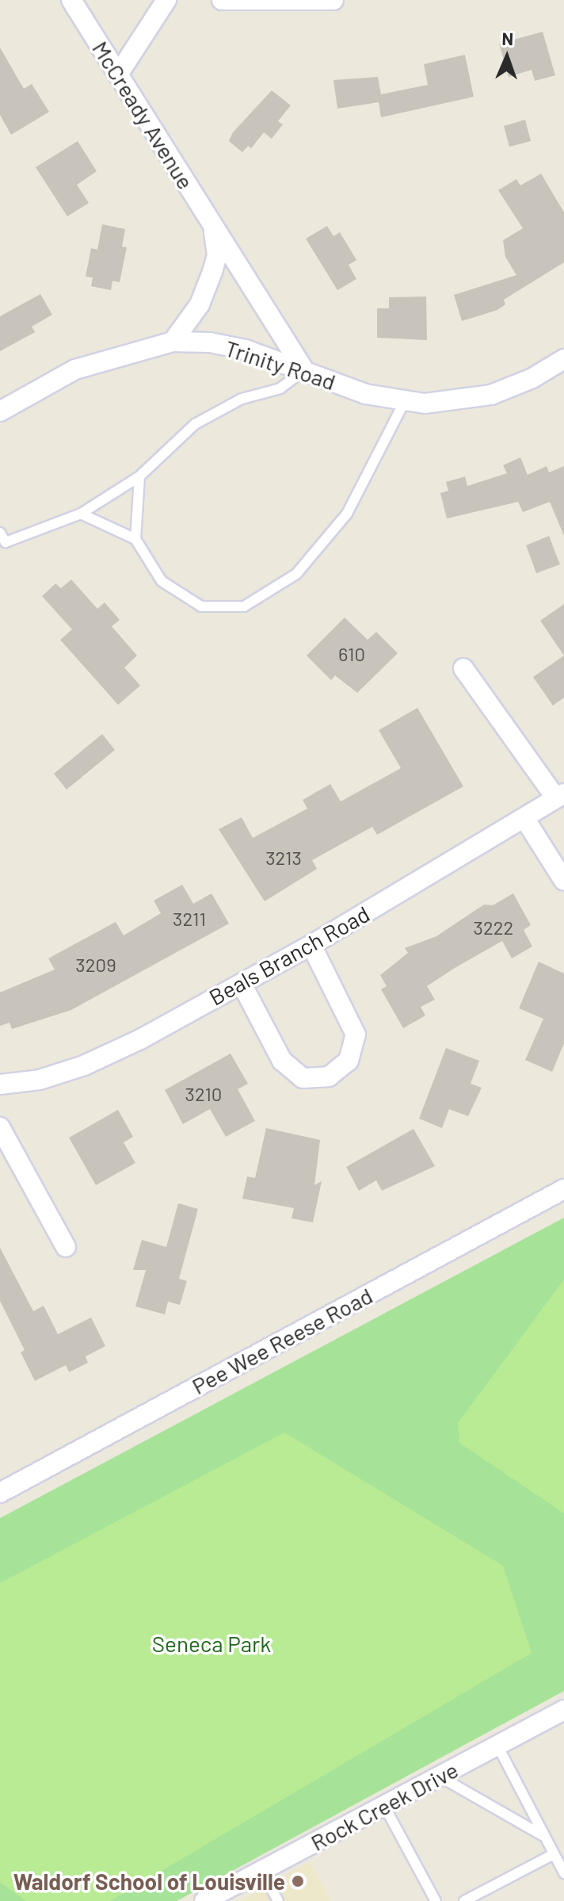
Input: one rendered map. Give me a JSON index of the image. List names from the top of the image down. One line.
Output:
{"streets":{"street":["McCready Avenue","Trinity Road","Beals Branch Road","Pee Wee Reese Road","Rock Creek Drive"]},"crossings":[["McCready Avenue","Trinity Road"]],"parks":["Seneca Park"],"places":["Waldorf School of Louisville"],"house_numbers":["610","3213","3211","3222","3209","3210"],"north":"top"}
